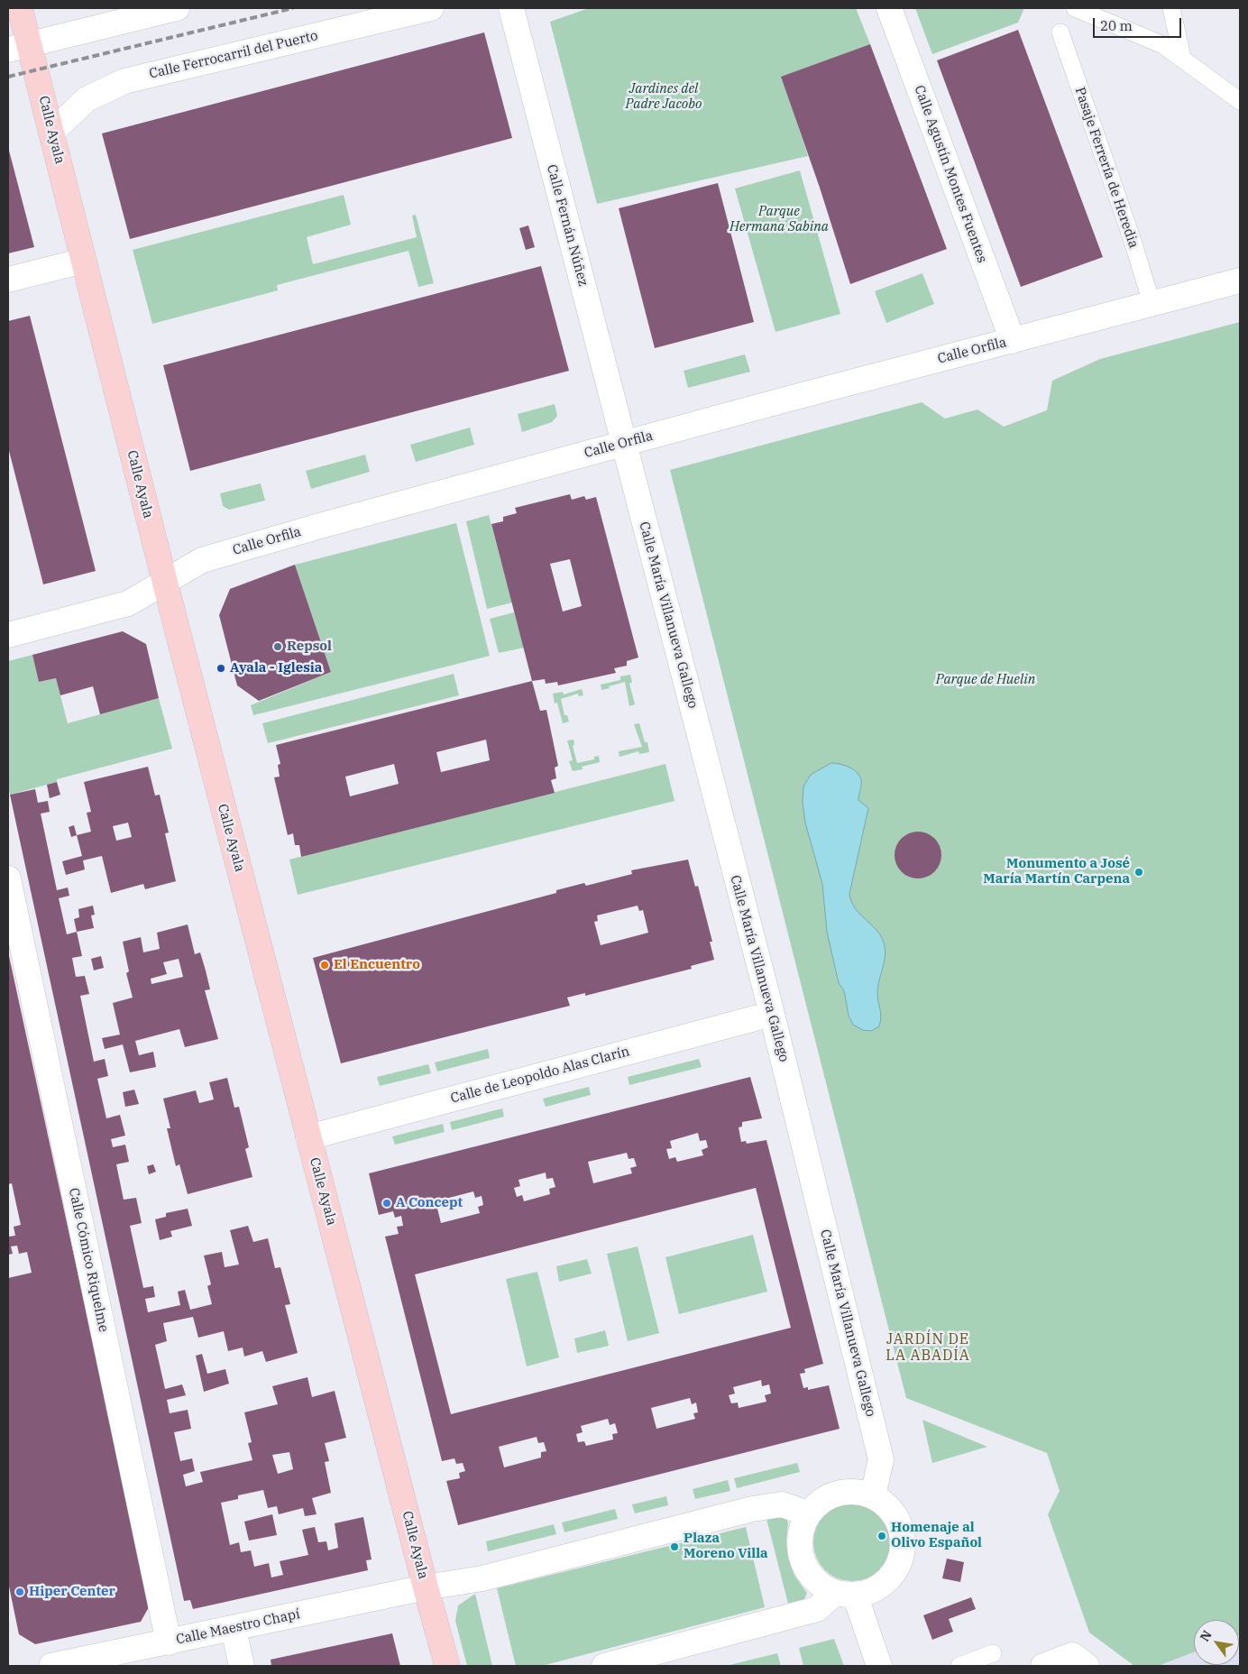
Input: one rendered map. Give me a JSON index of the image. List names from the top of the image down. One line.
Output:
{"streets":{"main road":["Calle Ayala"],"street":["Calle Ferrocarril del Puerto","Calle Agustín Montes Fuentes","Calle Fernán Núñez","Calle Orfila","Calle María Villanueva Gallego","Calle de Leopoldo Alas Clarín","Calle Cómico Riquelme","Calle Maestro Chapí"],"lane":["Pasaje Ferrería de Heredia"]},"crossings":[["Calle Ferrocarril del Puerto","Calle Ayala"],["Calle Ayala","Calle Orfila"],["Calle Ayala","Calle de Leopoldo Alas Clarín"],["Calle Ayala","Calle Maestro Chapí"],["Pasaje Ferrería de Heredia","Calle Orfila"],["Calle Agustín Montes Fuentes","Calle Orfila"],["Calle Fernán Núñez","Calle Orfila"],["Calle Fernán Núñez","Calle María Villanueva Gallego"],["Calle Orfila","Calle María Villanueva Gallego"],["Calle María Villanueva Gallego","Calle de Leopoldo Alas Clarín"],["Calle Cómico Riquelme","Calle Maestro Chapí"]],"districts":["JARDÍN DE LA ABADÍA"],"parks":["Jardines del Padre Jacobo","Parque Hermana Sabina","Parque de Huelin"],"places":["Repsol","Ayala - Iglesia","Monumento a José María Martín Carpena","El Encuentro","A Concept","Homenaje al Olivo Español","Plaza Moreno Villa","Hiper Center"],"scale_bar":"20 m","north":"top left"}
